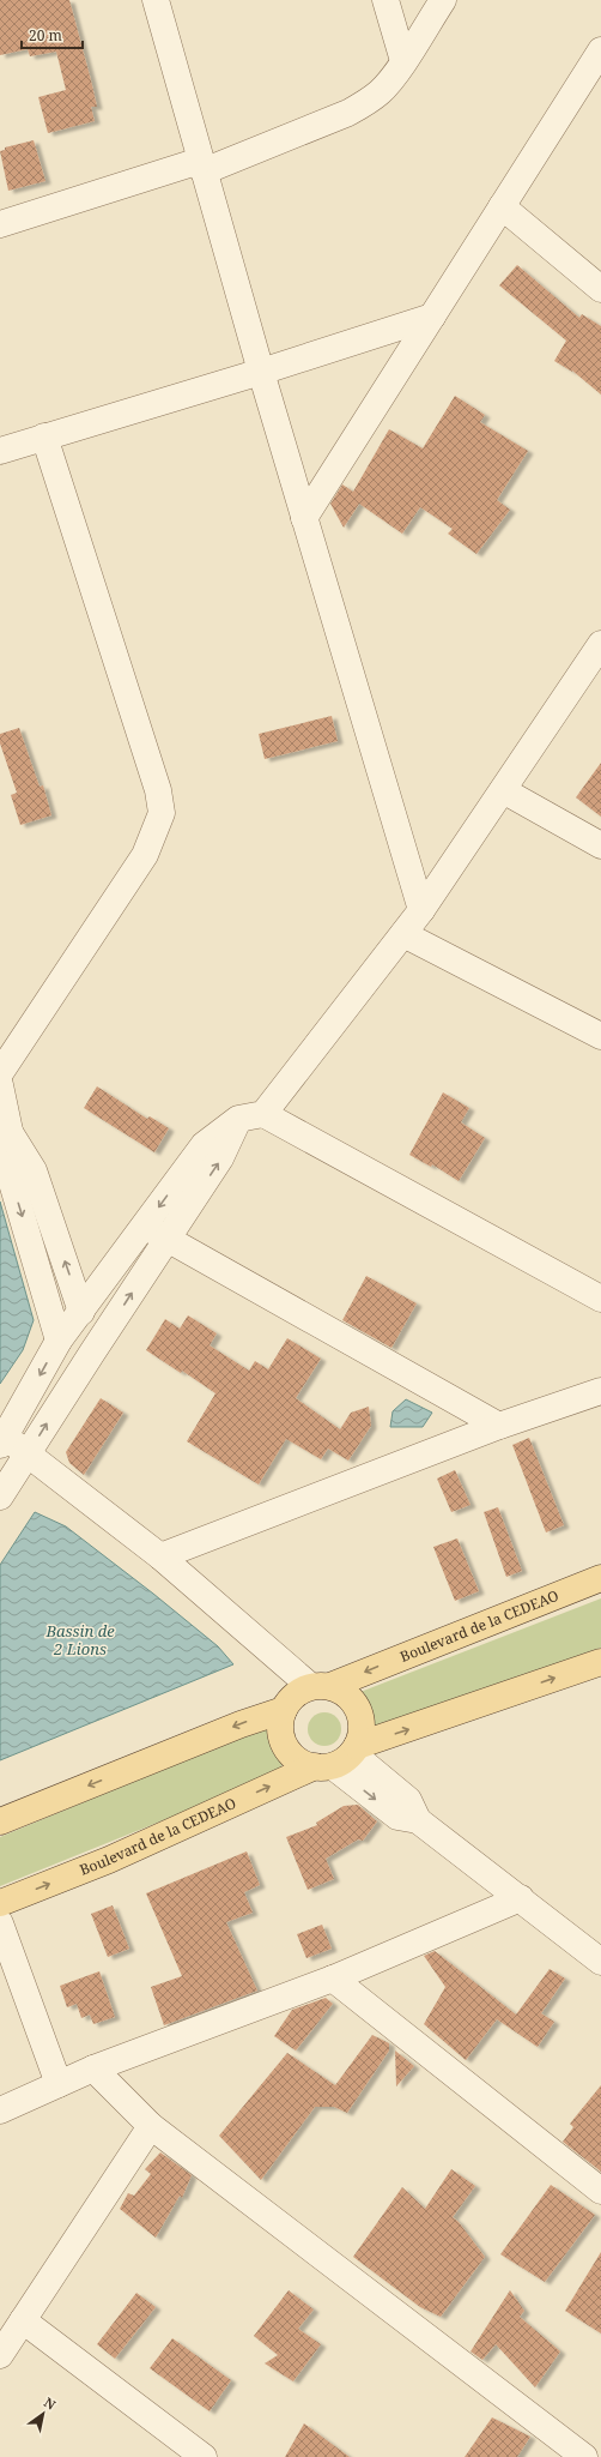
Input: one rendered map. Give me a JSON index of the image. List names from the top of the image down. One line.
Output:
{"streets":{"main road":["Boulevard de la CEDEAO"]},"water":["Bassin de 2 Lions"],"scale_bar":"20 m","north":"top right"}
